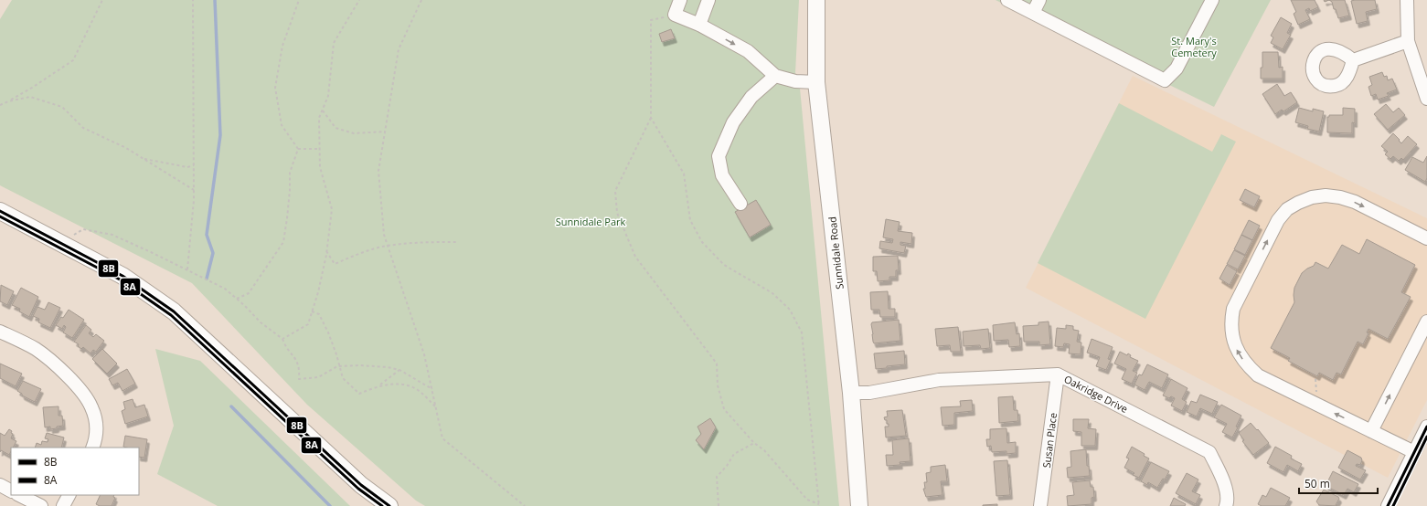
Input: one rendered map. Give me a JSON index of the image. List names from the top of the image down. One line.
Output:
{"streets":{"main road":["Sunnidale Road"],"street":["Oakridge Drive","Susan Place"]},"crossings":[["Sunnidale Road","Oakridge Drive"],["Oakridge Drive","Susan Place"]],"parks":["St. Mary's Cemetery","Sunnidale Park"],"lines":["transit line 8B","transit line 8A"],"legend":["8B","8A"],"scale_bar":"50 m"}
